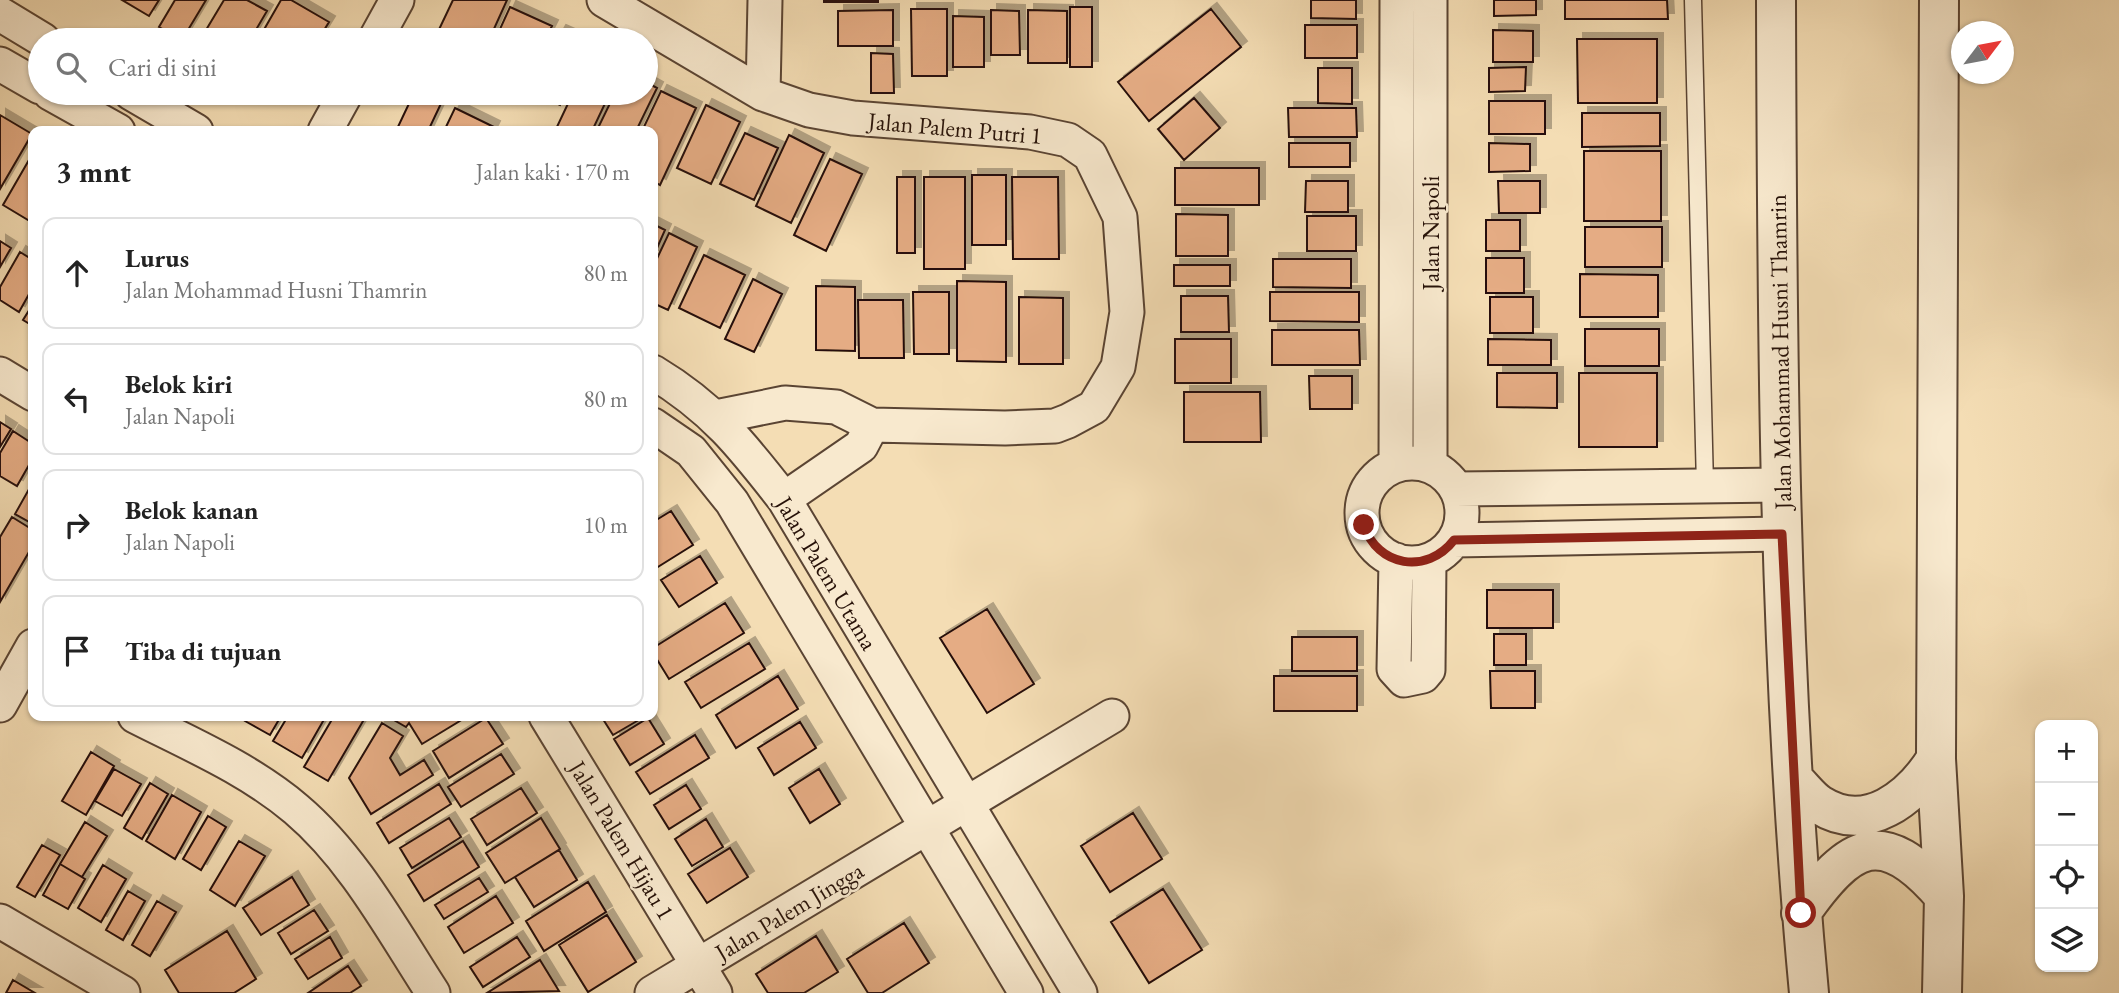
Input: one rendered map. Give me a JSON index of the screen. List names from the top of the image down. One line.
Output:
{"streets":{"street":["Jalan Palem Putri 1","Jalan Napoli","Jalan Mohammad Husni Thamrin","Jalan Palem Utama","Jalan Palem Hijau 1","Jalan Palem Jingga"]},"crossings":[["Jalan Palem Putri 1","Jalan Palem Utama"],["Jalan Palem Utama","Jalan Palem Jingga"],["Jalan Palem Hijau 1","Jalan Palem Jingga"]],"north":"top right","page":{"search":"Cari di sini","heading":["3 mnt","Jalan kaki · 170 m"],"list":[["Lurus","Jalan Mohammad Husni Thamrin","80 m"],["Belok kiri","Jalan Napoli","80 m"],["Belok kanan","Jalan Napoli","10 m"],"Tiba di tujuan"],"map_buttons":["+","−"]}}
